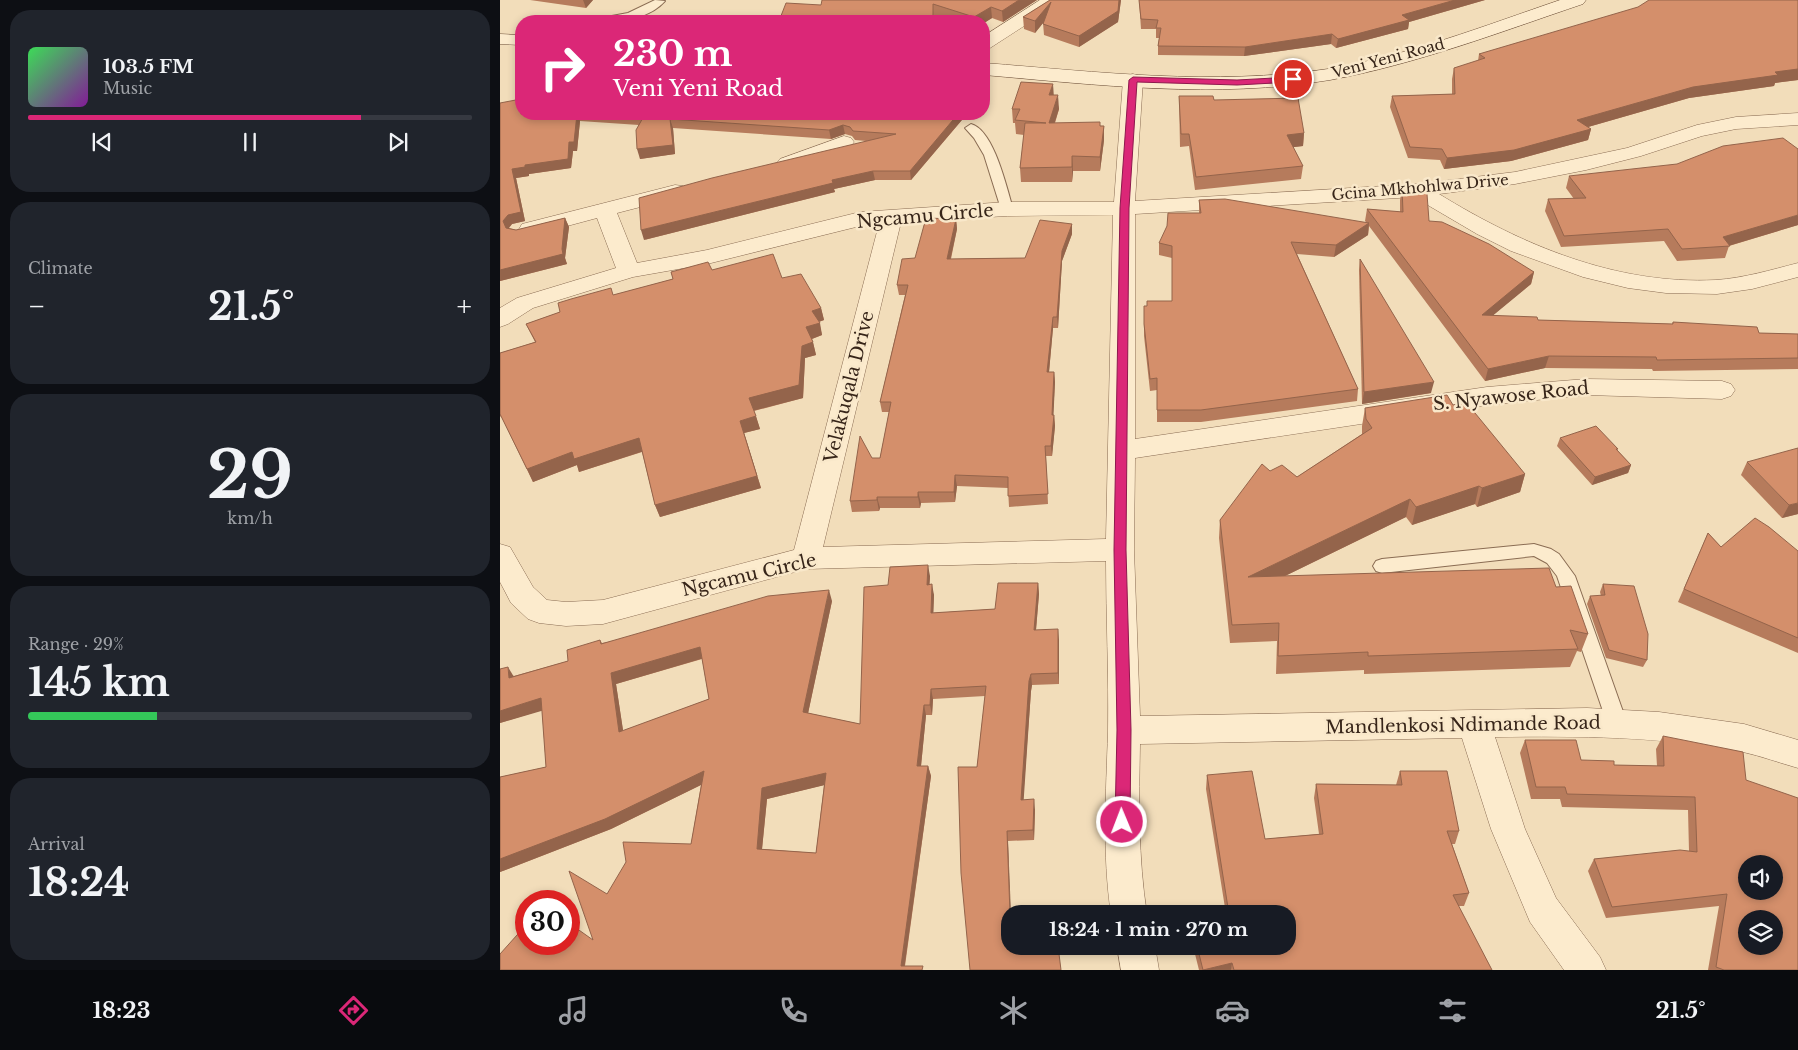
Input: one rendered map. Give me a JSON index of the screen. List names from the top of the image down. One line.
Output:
{"streets":{"street":["Veni Yeni Road","Gcina Mkhohlwa Drive","Ngcamu Circle","Velakuqala Drive","S. Nyawose Road","Mandlenkosi Ndimande Road"]},"crossings":[["Gcina Mkhohlwa Drive","Ngcamu Circle"],["Ngcamu Circle","Velakuqala Drive"]],"page":{"turn":["230 m","Veni Yeni Road"],"song":["103.5 FM","Music"],"tile":["Climate",["29","km/h"],["Range · 29%","145 km"],["Arrival","18:24"]],"heat":["−","21.5°","+"],"limit":"30","trip":"18:24 · 1 min · 270 m","tabs":["18:23","21.5°"]}}
